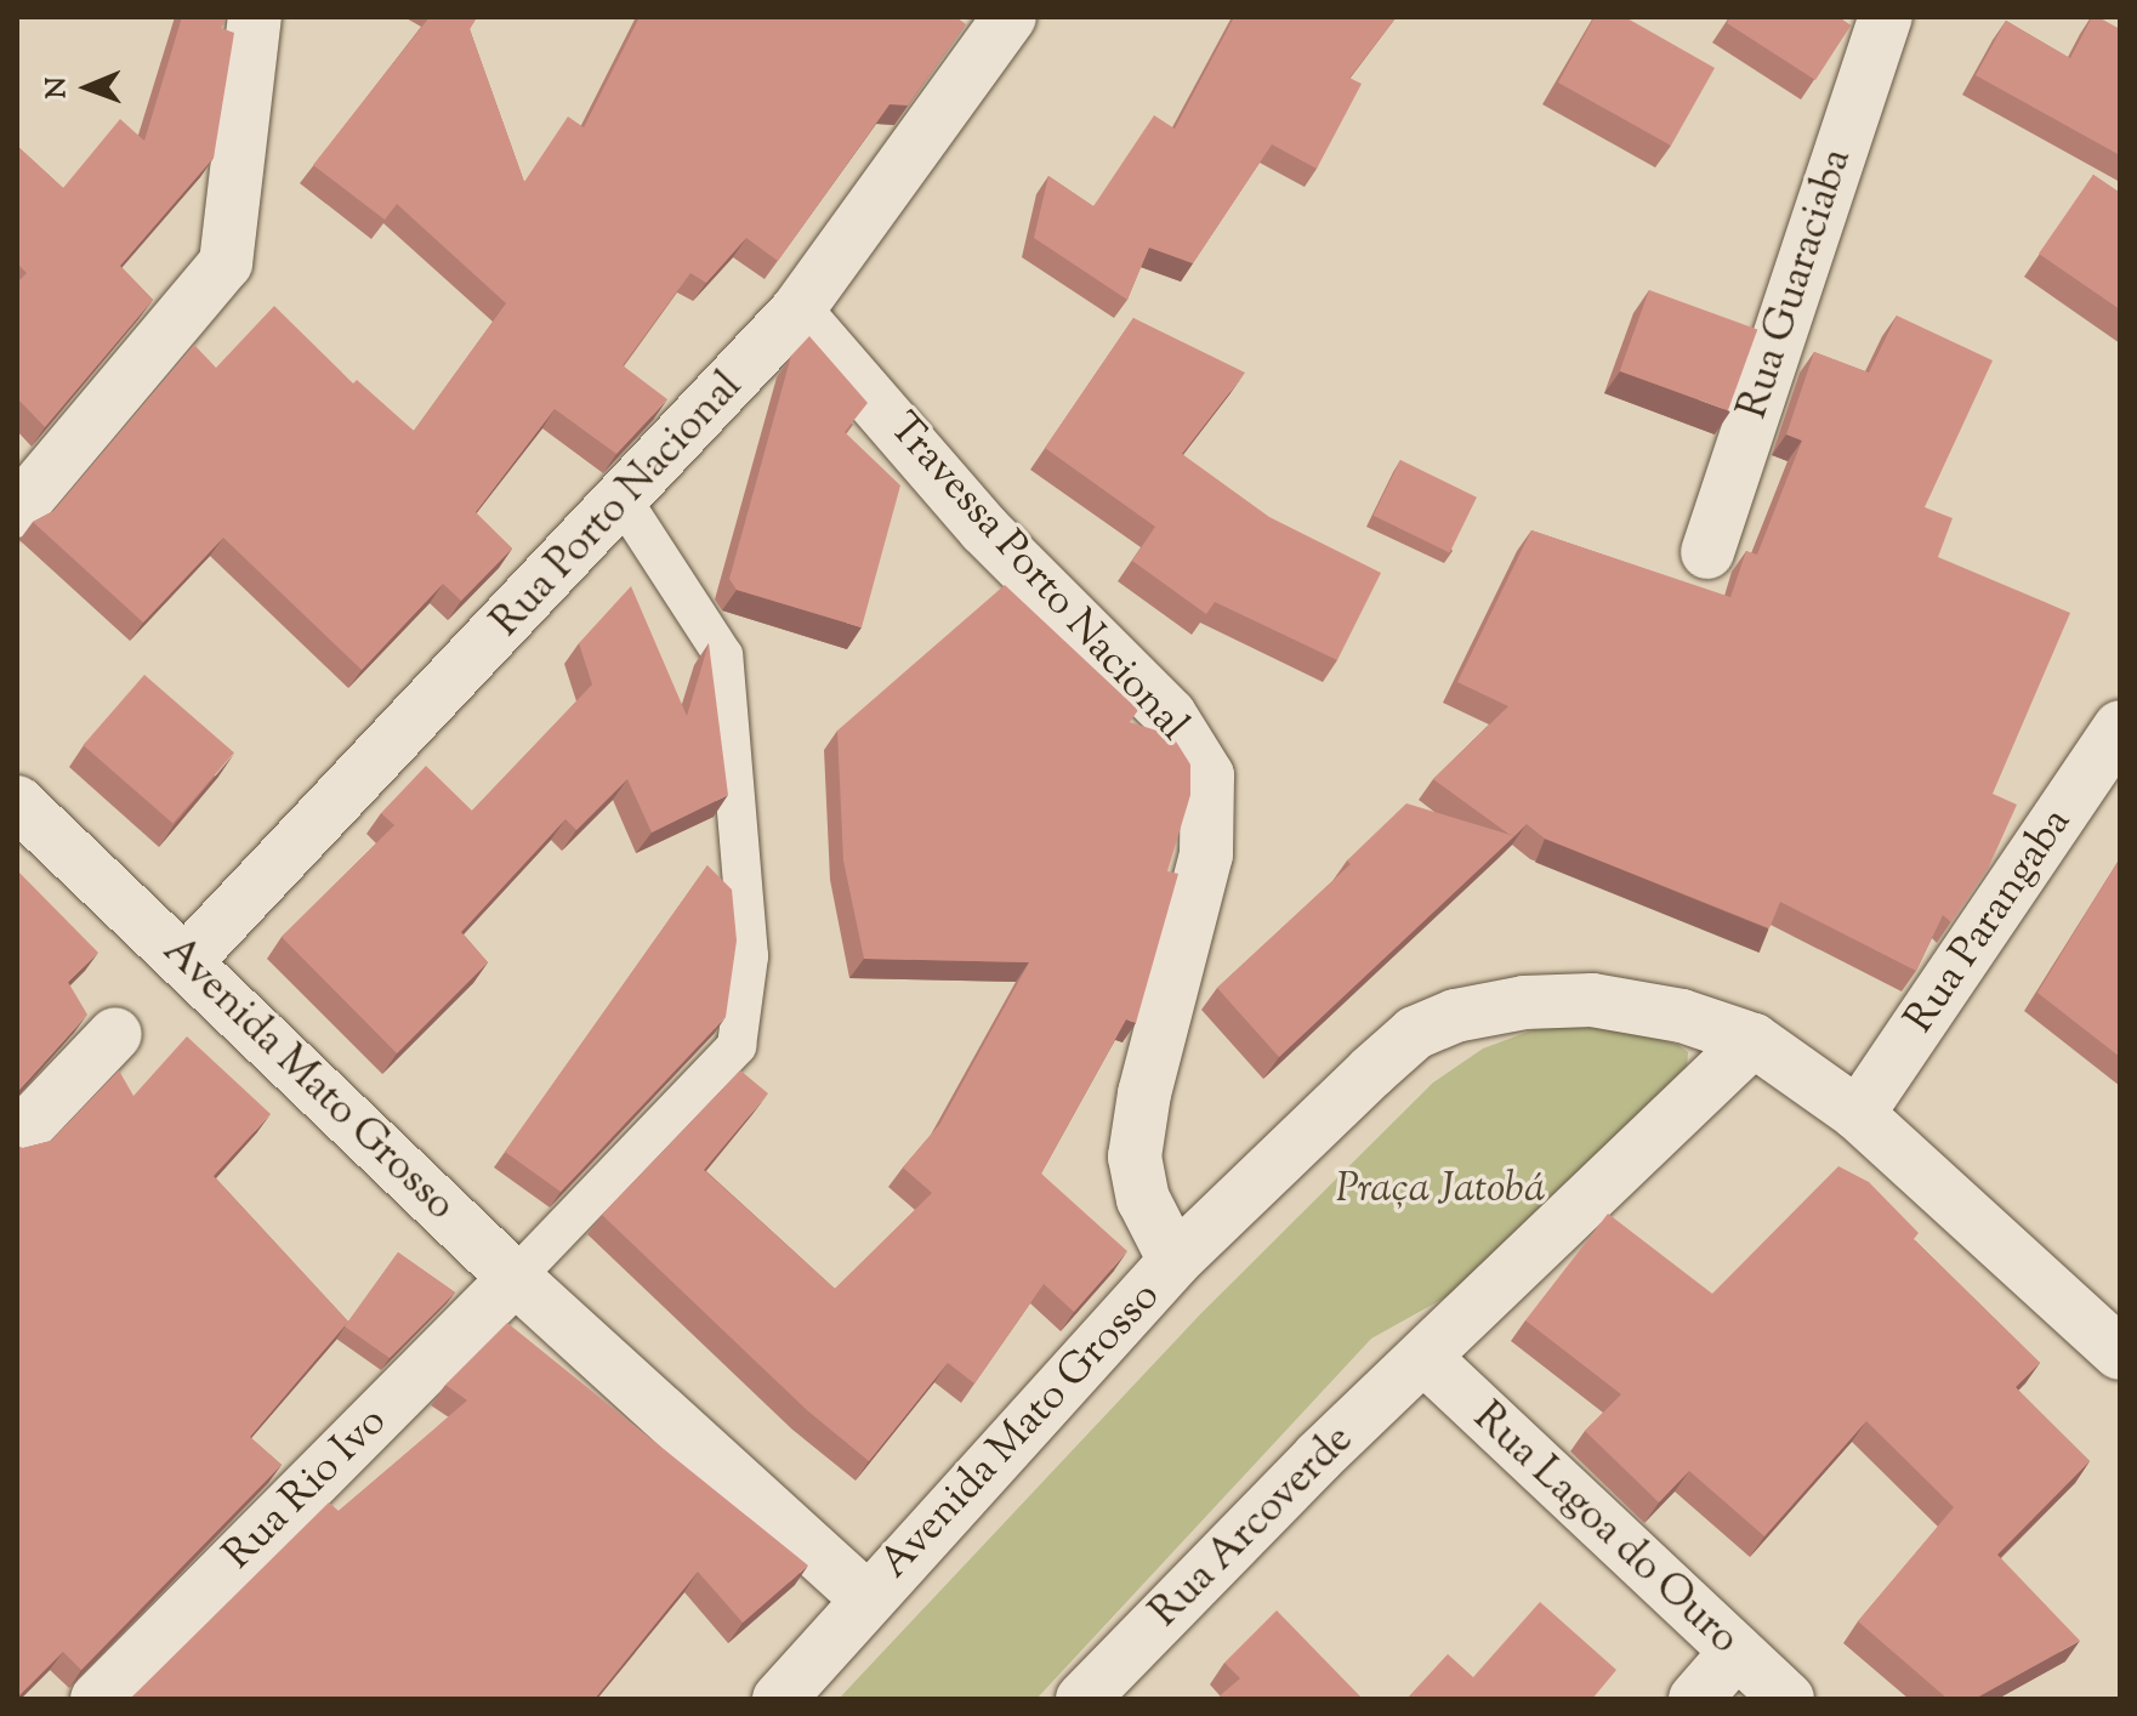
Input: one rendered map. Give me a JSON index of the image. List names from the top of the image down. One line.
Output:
{"streets":{"street":["Rua Guaraciaba","Rua Porto Nacional","Travessa Porto Nacional","Rua Parangaba","Avenida Mato Grosso","Rua Rio Ivo","Rua Arcoverde","Rua Lagoa do Ouro"]},"crossings":[["Rua Porto Nacional","Travessa Porto Nacional"],["Rua Porto Nacional","Avenida Mato Grosso"],["Travessa Porto Nacional","Avenida Mato Grosso"],["Rua Parangaba","Avenida Mato Grosso"],["Avenida Mato Grosso","Rua Rio Ivo"],["Avenida Mato Grosso","Rua Arcoverde"],["Rua Arcoverde","Rua Lagoa do Ouro"]],"parks":["Praça Jatobá"],"north":"left"}
